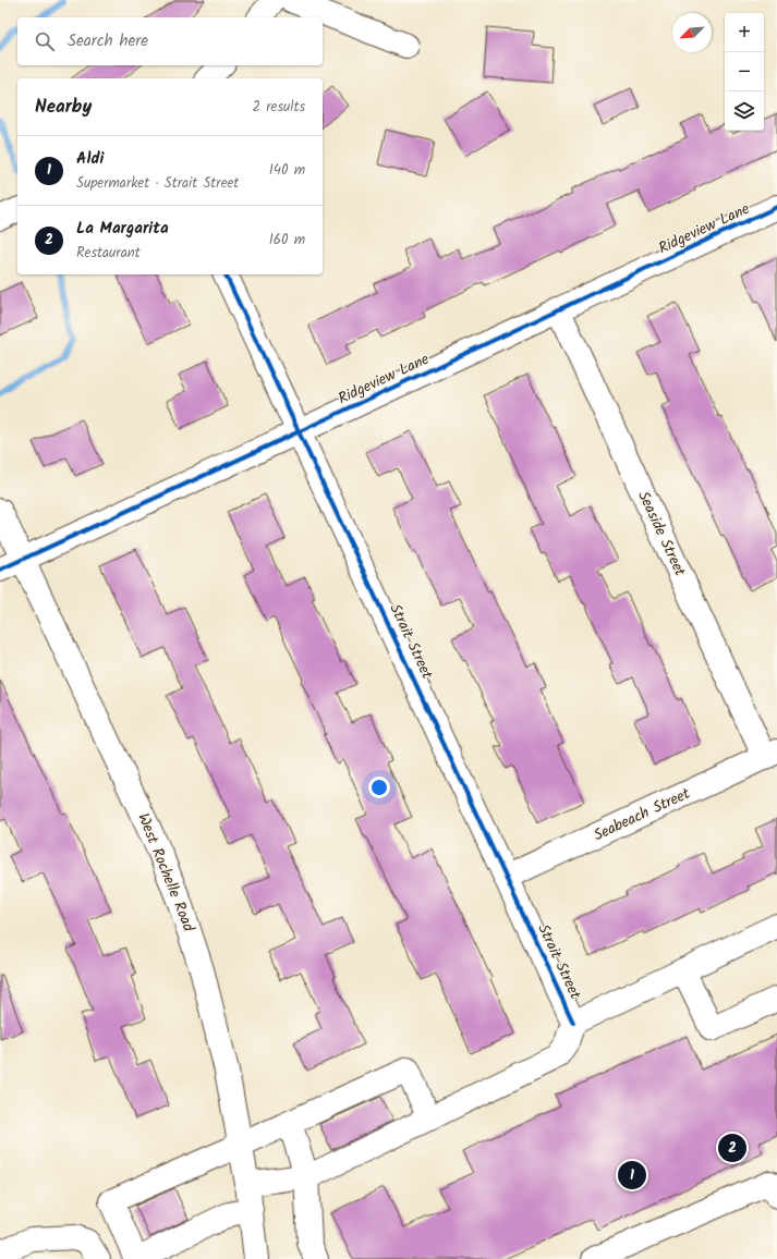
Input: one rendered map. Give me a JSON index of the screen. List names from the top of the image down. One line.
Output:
{"streets":{"street":["Ridgeview Lane","Seaside Street","Strait Street","Seabeach Street","West Rochelle Road"]},"crossings":[["Ridgeview Lane","Seaside Street"],["Ridgeview Lane","Strait Street"],["Ridgeview Lane","West Rochelle Road"],["Seaside Street","Seabeach Street"],["Strait Street","Seabeach Street"]],"north":"bottom left","page":{"map_buttons":["+","−"],"search":"Search here","heading":["Nearby","2 results"],"list":[{"mark":"1","name":"Aldi","note":"Supermarket · Strait Street","value":"140 m"},{"mark":"2","name":"La Margarita","note":"Restaurant","value":"160 m"}],"pins":["2","1"]}}
